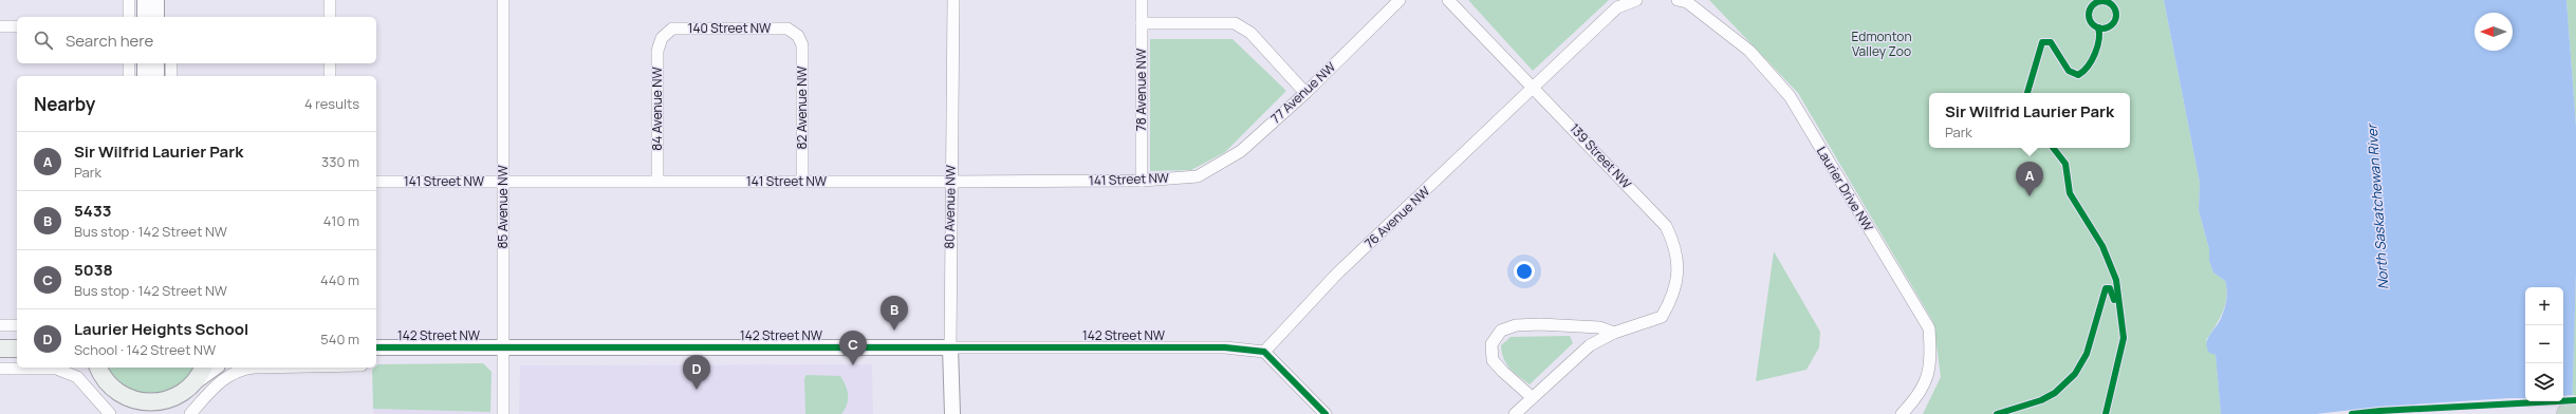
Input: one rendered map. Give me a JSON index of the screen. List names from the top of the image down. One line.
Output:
{"streets":{"street":["140 Street NW","78 Avenue NW","77 Avenue NW","82 Avenue NW","84 Avenue NW","139 Street NW","141 Street NW","Laurier Drive NW","85 Avenue NW","80 Avenue NW","76 Avenue NW","142 Street NW"]},"crossings":[["140 Street NW","82 Avenue NW"],["140 Street NW","84 Avenue NW"],["78 Avenue NW","141 Street NW"],["77 Avenue NW","141 Street NW"],["82 Avenue NW","141 Street NW"],["84 Avenue NW","141 Street NW"],["139 Street NW","76 Avenue NW"],["141 Street NW","85 Avenue NW"],["141 Street NW","80 Avenue NW"],["85 Avenue NW","142 Street NW"],["80 Avenue NW","142 Street NW"],["76 Avenue NW","142 Street NW"]],"water":["North Saskatchewan River"],"parks":["Edmonton Valley Zoo"],"north":"left","page":{"search":"Search here","heading":["Nearby","4 results"],"popup":["Sir Wilfrid Laurier Park","Park"],"list":[{"mark":"A","name":"Sir Wilfrid Laurier Park","note":"Park","value":"330 m"},{"mark":"B","name":"5433","note":"Bus stop · 142 Street NW","value":"410 m"},{"mark":"C","name":"5038","note":"Bus stop · 142 Street NW","value":"440 m"},{"mark":"D","name":"Laurier Heights School","note":"School · 142 Street NW","value":"540 m"}],"pins":["A","B","C","D"],"map_buttons":["+","−"]}}
